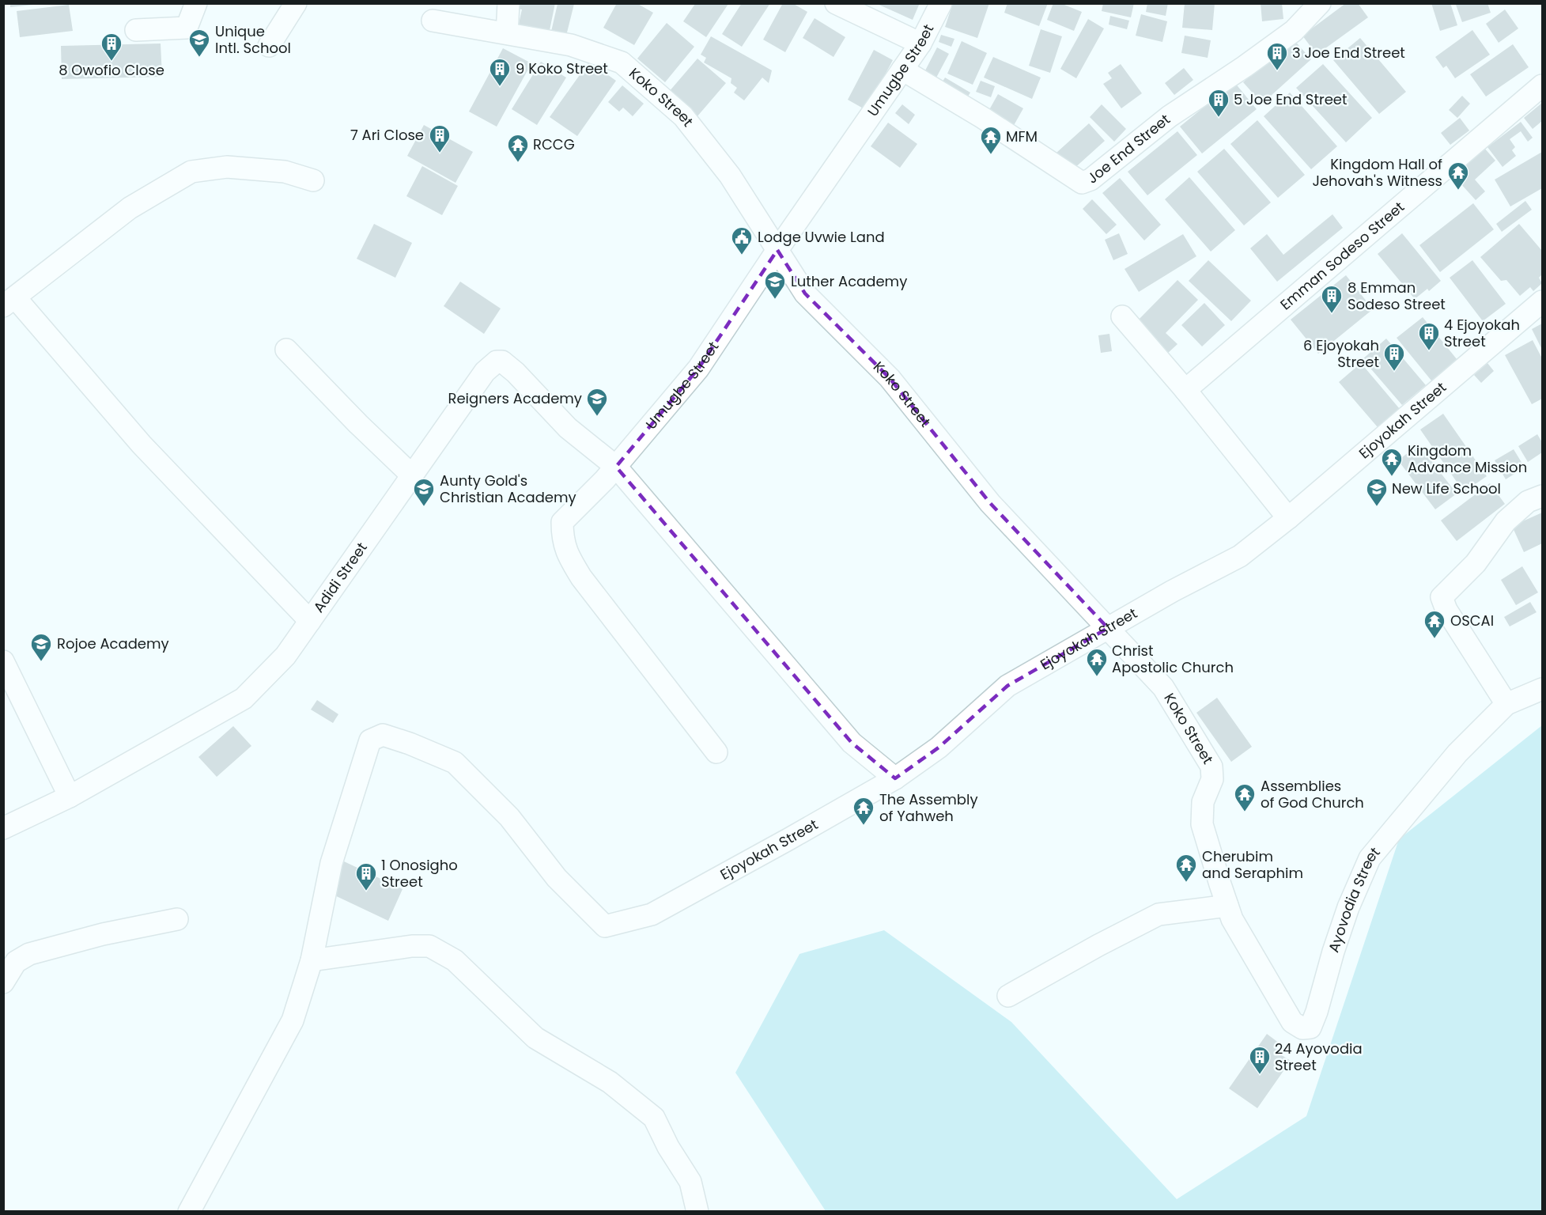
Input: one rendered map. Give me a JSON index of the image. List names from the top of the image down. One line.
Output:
{"streets":{"street":["Umugbe Street","Koko Street","Joe End Street","Emman Sodeso Street","Ejoyokah Street","Adidi Street","Ayovodia Street"]},"crossings":[["Umugbe Street","Koko Street"],["Umugbe Street","Joe End Street"],["Umugbe Street","Adidi Street"],["Koko Street","Ejoyokah Street"],["Koko Street","Ayovodia Street"]],"places":{"school or university":["Unique Intl. School","Luther Academy","Reigners Academy","Aunty Gold's Christian Academy","New Life School","Rojoe Academy"],"building":["8 Owofio Close","3 Joe End Street","9 Koko Street","5 Joe End Street","7 Ari Close","8 Emman Sodeso Street","4 Ejoyokah Street","6 Ejoyokah Street","1 Onosigho Street","24 Ayovodia Street"],"temple":["MFM","RCCG","Kingdom Hall of Jehovah's Witness","Kingdom Advance Mission","OSCAI","Christ Apostolic Church","Assemblies of God Church","The Assembly of Yahweh","Cherubim and Seraphim"],"public building":["Lodge Uvwie Land"]}}
